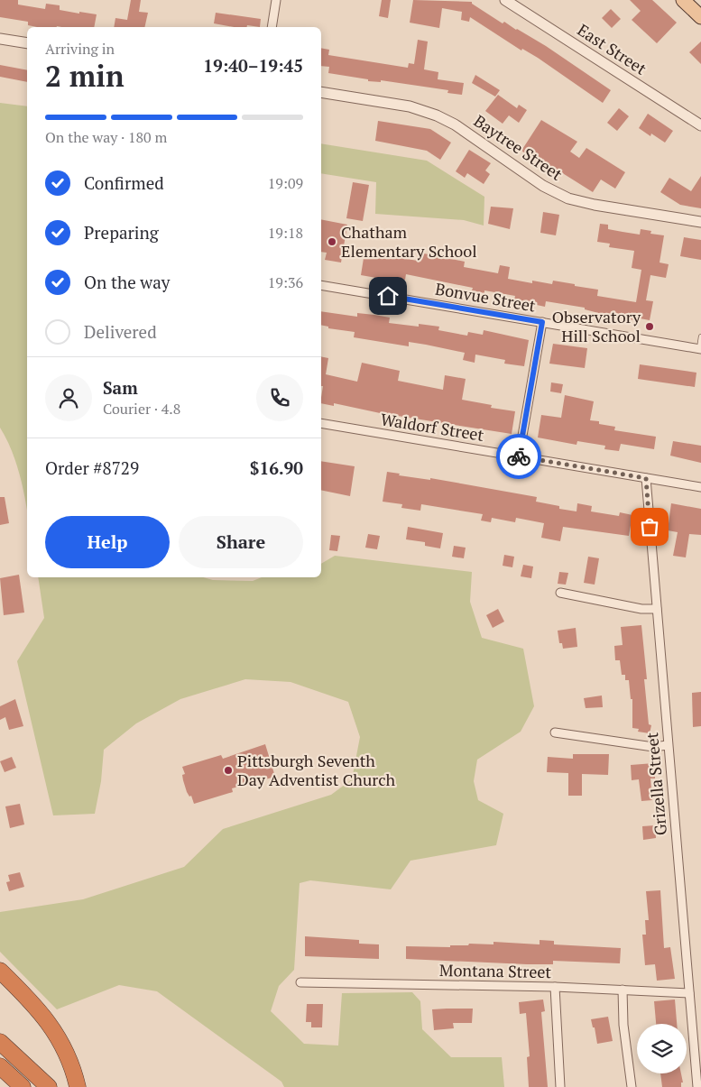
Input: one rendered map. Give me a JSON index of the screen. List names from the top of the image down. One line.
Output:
{"streets":{"street":["East Street","Baytree Street","Bonvue Street","Waldorf Street","Grizella Street","Montana Street"]},"crossings":[["Waldorf Street","Grizella Street"],["Grizella Street","Montana Street"]],"places":["Chatham Elementary School","Observatory Hill School","Pittsburgh Seventh Day Adventist Church"],"page":{"heading":["2 min","Arriving in","19:40–19:45"],"panel":["Sam","Courier · 4.8","Order #8729","$16.90"],"bar":"On the way · 180 m","list":[["Confirmed","19:09"],["Preparing","19:18"],["On the way","19:36"],"Delivered"],"buttons":["Help","Share"]}}
